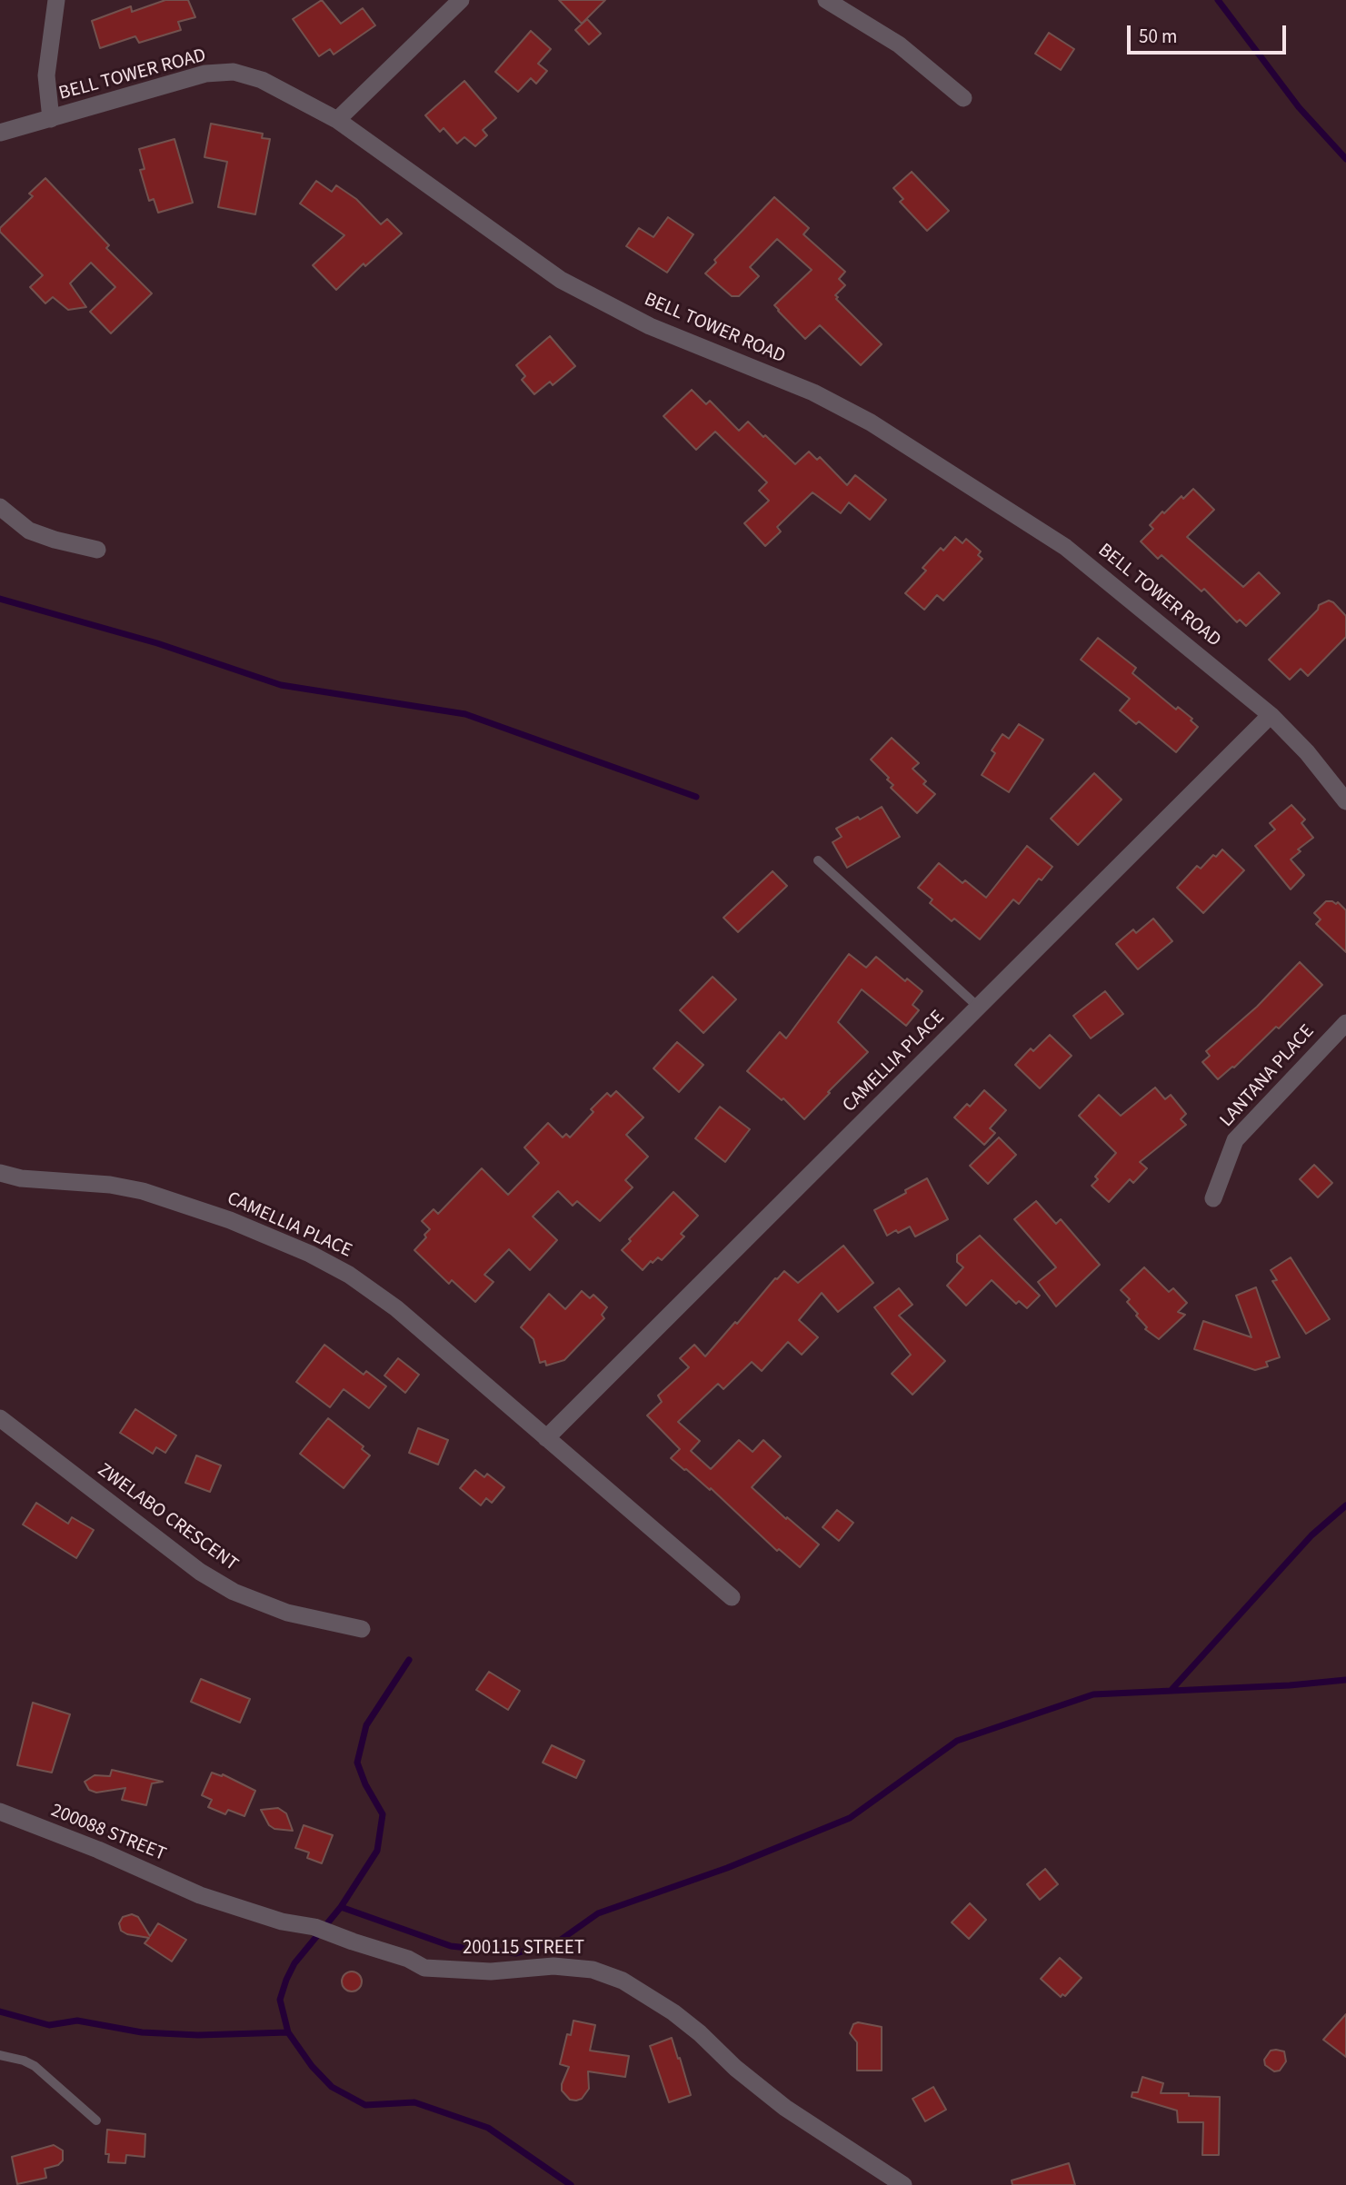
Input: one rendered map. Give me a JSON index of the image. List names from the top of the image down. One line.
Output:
{"streets":{"street":["BELL TOWER ROAD","CAMELLIA PLACE","LANTANA PLACE","ZWELABO CRESCENT","200088 STREET","200115 STREET"]},"crossings":[["BELL TOWER ROAD","CAMELLIA PLACE"],["200088 STREET","200115 STREET"]],"scale_bar":"50 m"}
